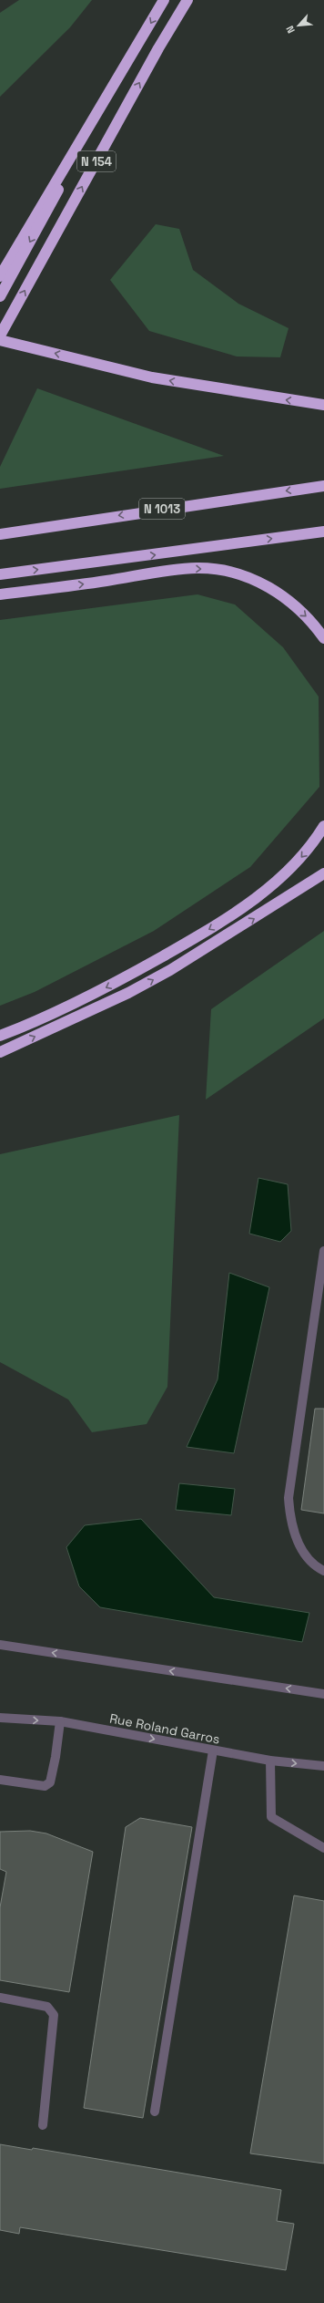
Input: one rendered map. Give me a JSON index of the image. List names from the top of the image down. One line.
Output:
{"streets":{"highway":["N 154","N 1013"],"lane":["Rue Roland Garros"]},"north":"bottom left"}
